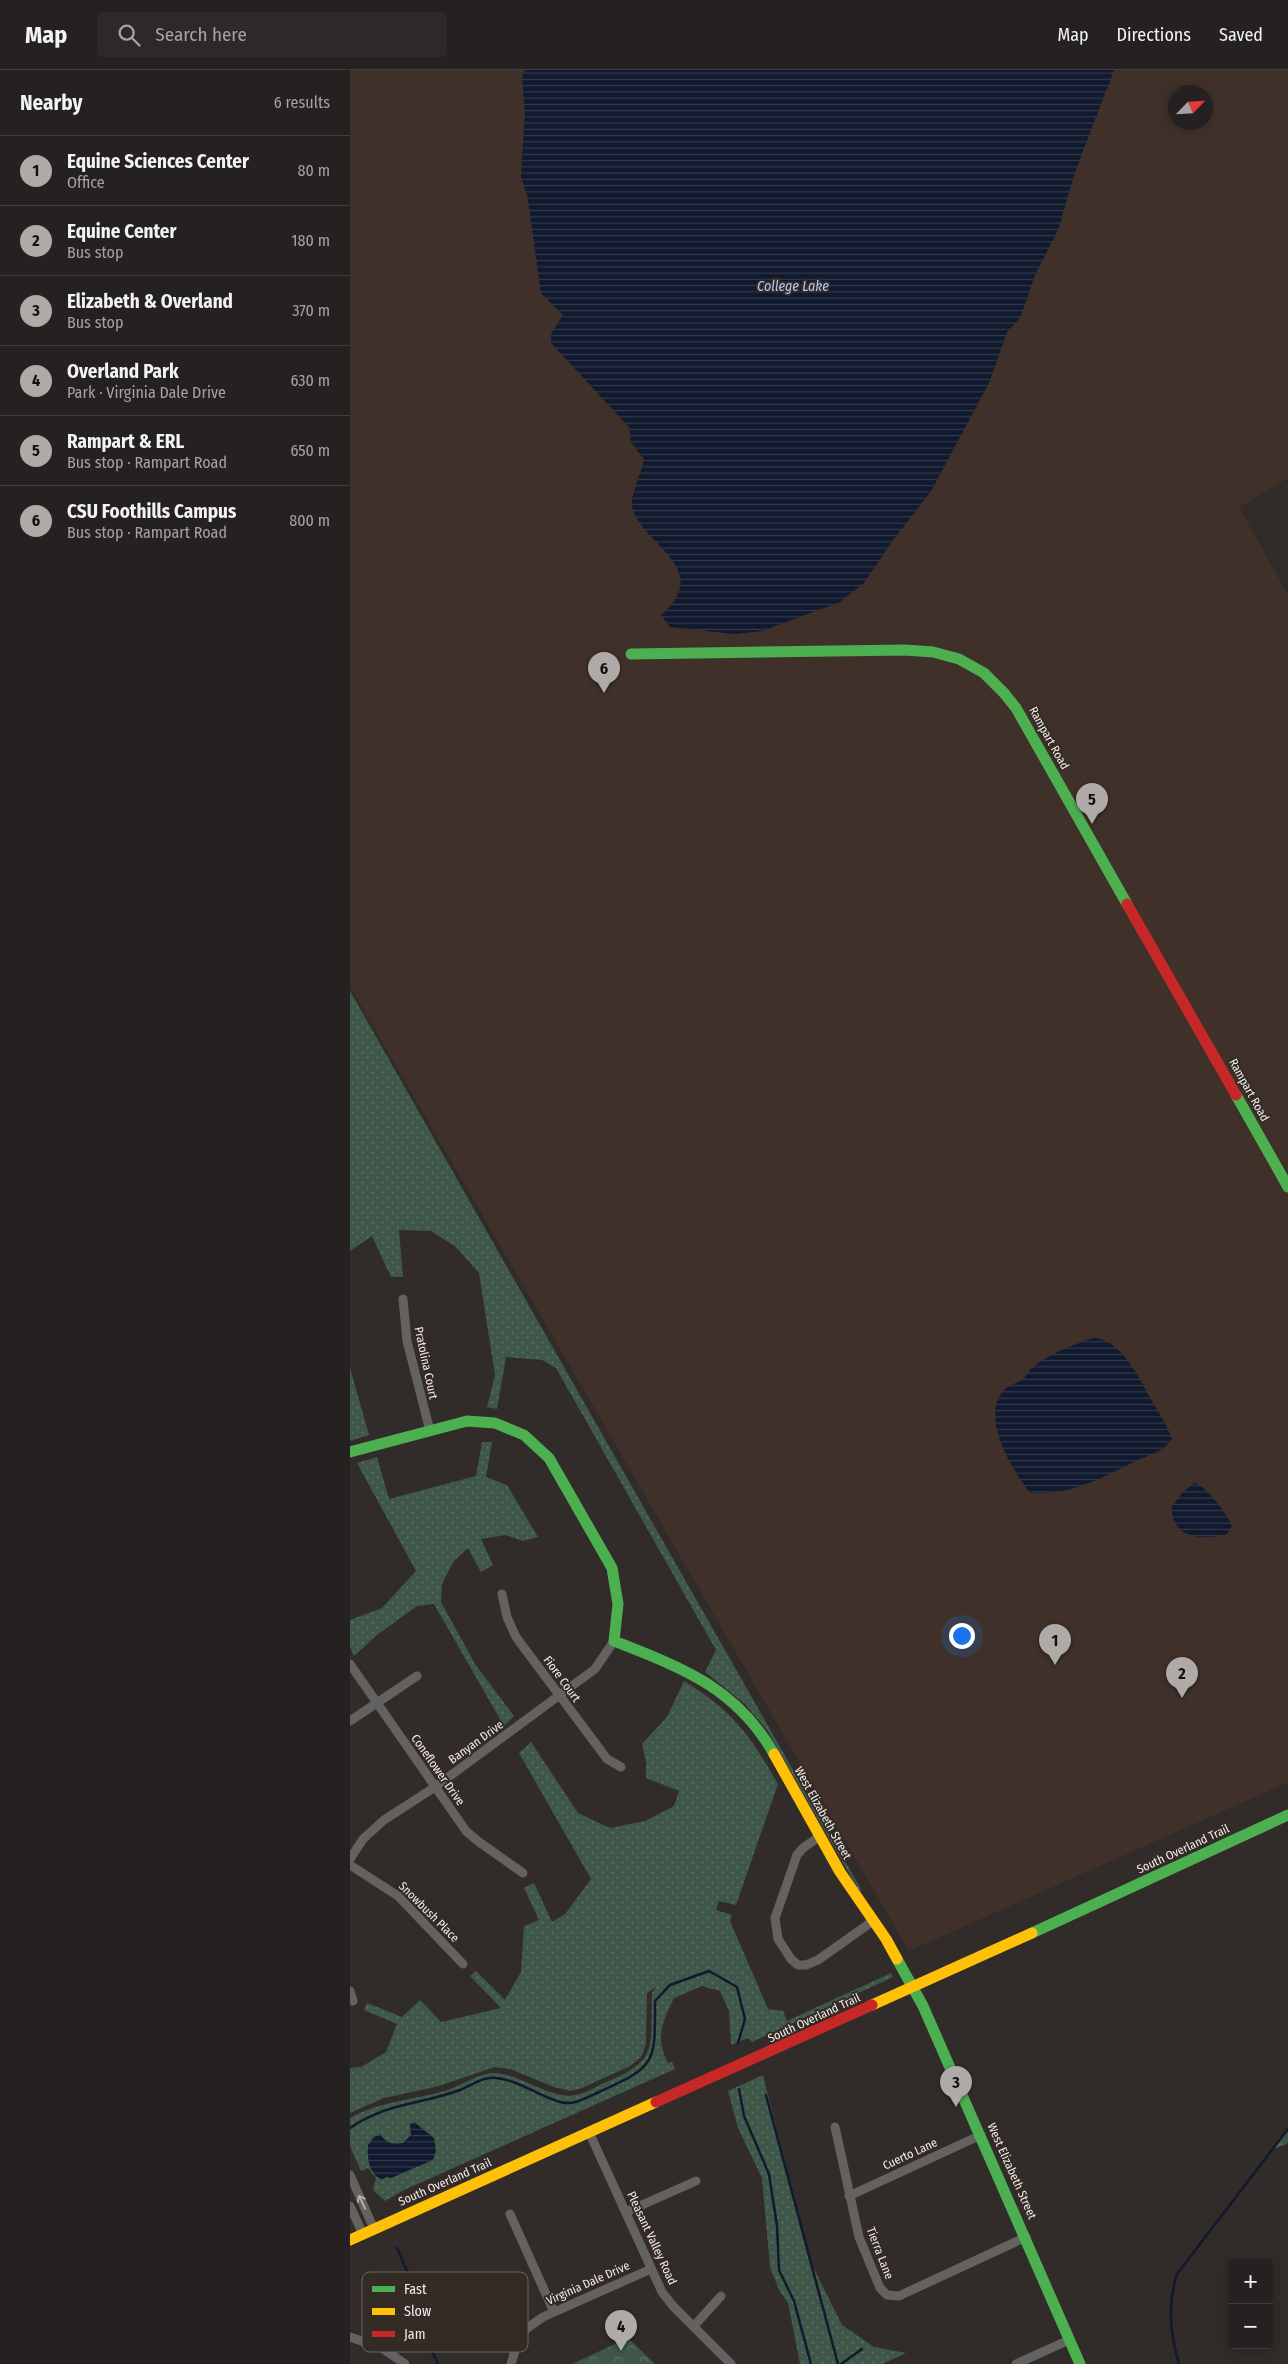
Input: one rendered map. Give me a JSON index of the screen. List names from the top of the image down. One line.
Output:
{"streets":{"street":["Rampart Road","Pratolina Court","Fiore Court","Banyan Drive","Coneflower Drive","West Elizabeth Street","South Overland Trail","Snowbush Place","Cuerto Lane","Pleasant Valley Road","Tierra Lane","Virginia Dale Drive"]},"crossings":[["Fiore Court","Banyan Drive"],["Banyan Drive","Coneflower Drive"],["Banyan Drive","West Elizabeth Street"],["West Elizabeth Street","South Overland Trail"],["West Elizabeth Street","Cuerto Lane"],["West Elizabeth Street","Tierra Lane"],["South Overland Trail","Pleasant Valley Road"],["Cuerto Lane","Tierra Lane"],["Pleasant Valley Road","Virginia Dale Drive"]],"water":["College Lake"],"legend":["Fast","Slow","Jam"],"north":"top right","page":{"header":"Map","search":"Search here","nav":["Map","Directions","Saved"],"heading":["Nearby","6 results"],"list":[{"mark":"1","name":"Equine Sciences Center","note":"Office","value":"80 m"},{"mark":"2","name":"Equine Center","note":"Bus stop","value":"180 m"},{"mark":"3","name":"Elizabeth & Overland","note":"Bus stop","value":"370 m"},{"mark":"4","name":"Overland Park","note":"Park · Virginia Dale Drive","value":"630 m"},{"mark":"5","name":"Rampart & ERL","note":"Bus stop · Rampart Road","value":"650 m"},{"mark":"6","name":"CSU Foothills Campus","note":"Bus stop · Rampart Road","value":"800 m"}],"pins":["6","5","1","2","3","4"],"map_buttons":["+","−"]}}
